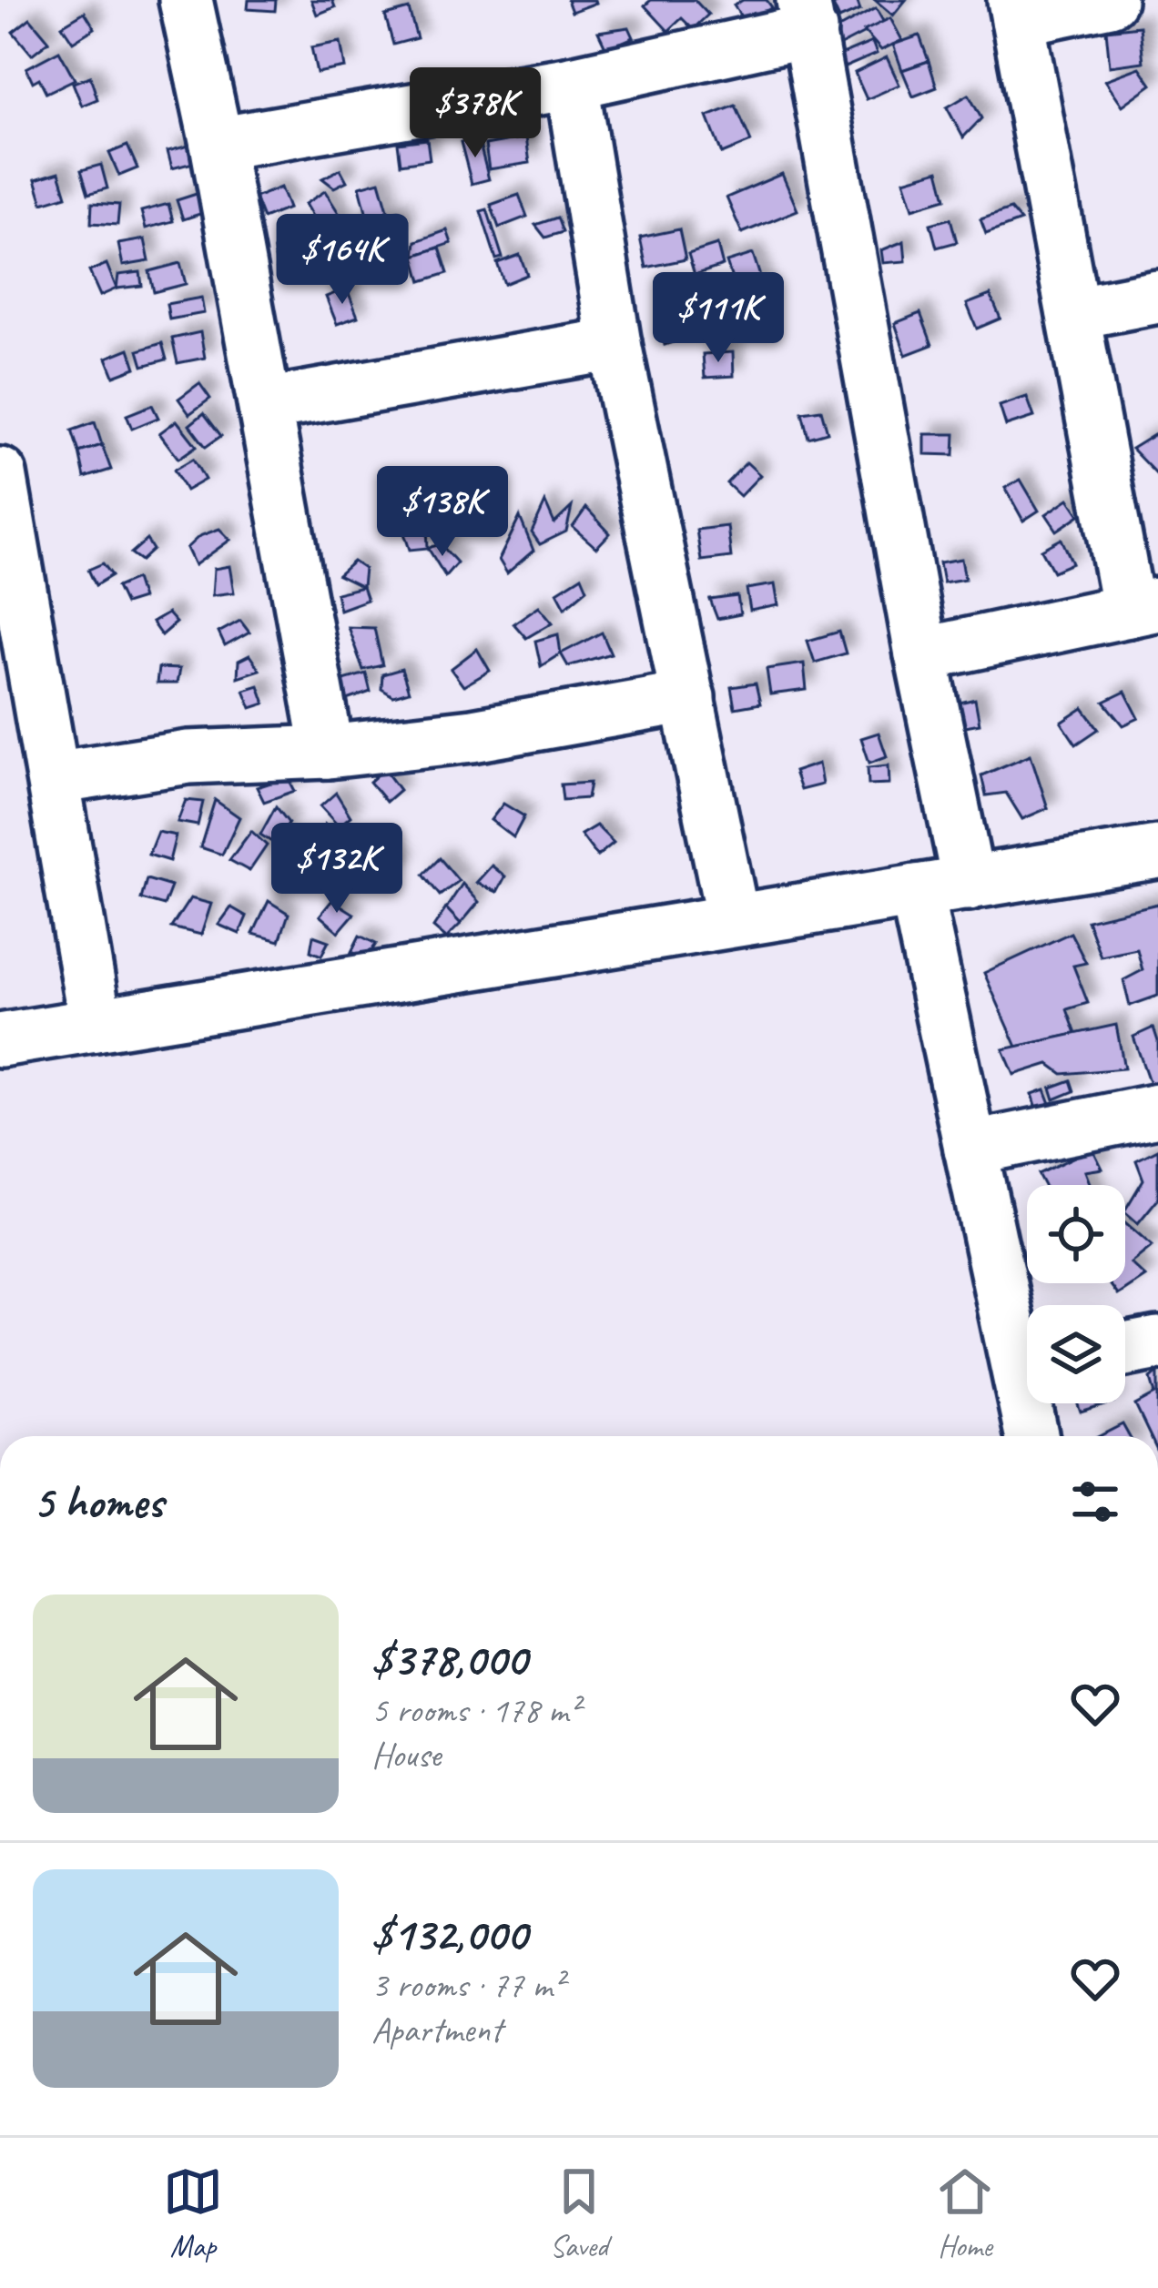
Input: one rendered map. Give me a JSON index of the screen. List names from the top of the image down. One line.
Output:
{"page":{"price":["$378K","$164K","$111K","$138K","$132K"],"heading":"5 homes","list":[{"name":"$378,000","note":"5 rooms · 178 m² · House"},{"name":"$132,000","note":"3 rooms · 77 m² · Apartment"}],"tabs":["Map","Saved","Home"]}}
